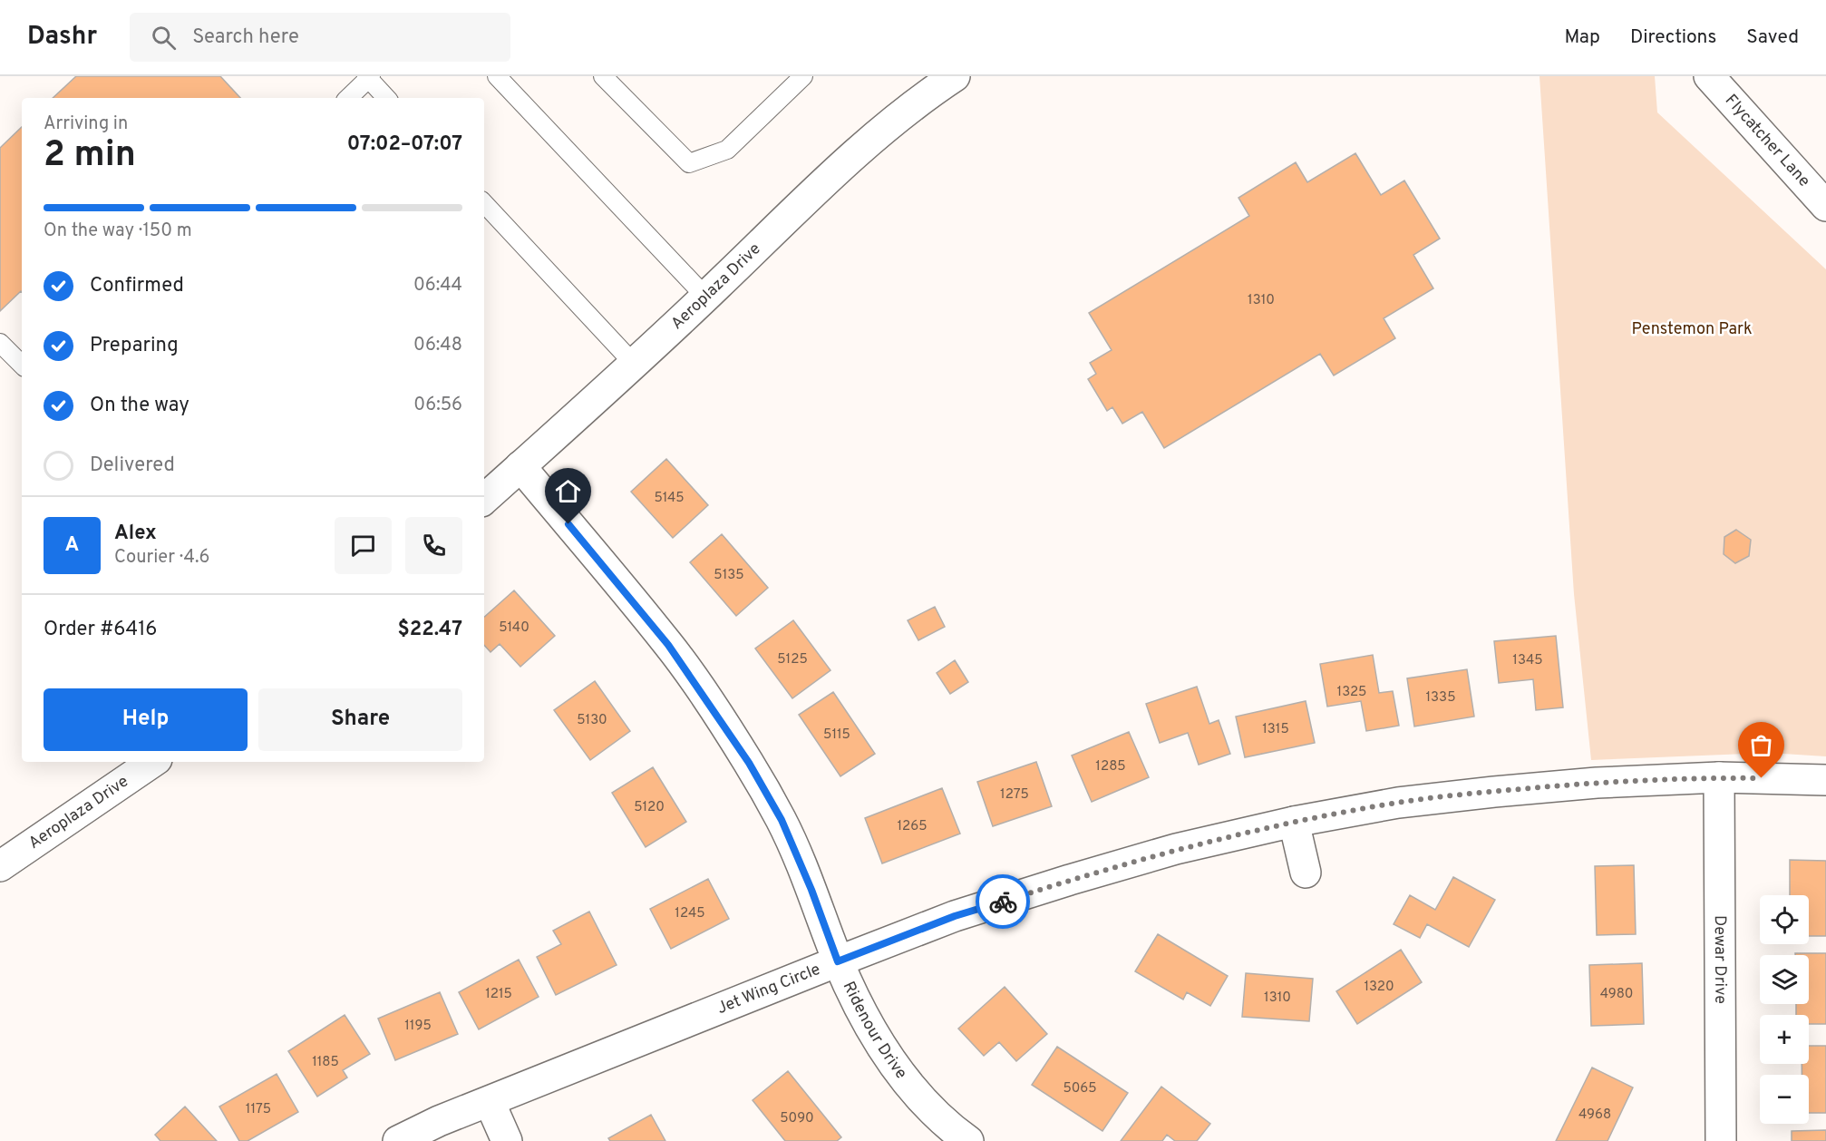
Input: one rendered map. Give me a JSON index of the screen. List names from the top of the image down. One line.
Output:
{"streets":{"street":["Flycatcher Lane","Aeroplaza Drive","Dewar Drive","Jet Wing Circle","Ridenour Drive"]},"crossings":[["Aeroplaza Drive","Ridenour Drive"],["Dewar Drive","Jet Wing Circle"],["Jet Wing Circle","Ridenour Drive"]],"parks":["Penstemon Park"],"house_numbers":["1310","5145","5135","5140","5125","1345","1325","1335","5130","1315","5115","1285","1275","5120","1265","1245","1320","1215","4980","1310","1195","1185","5065","1175","4968","5090"],"page":{"header":"Dashr","search":"Search here","nav":["Map","Directions","Saved"],"heading":["2 min","Arriving in","07:02–07:07"],"panel":["Alex","Courier · 4.6","Order #6416","$22.47"],"bar":"On the way · 150 m","list":[["Confirmed","06:44"],["Preparing","06:48"],["On the way","06:56"],"Delivered"],"round":"A","buttons":["Help","Share"],"map_buttons":["+","−"]}}
